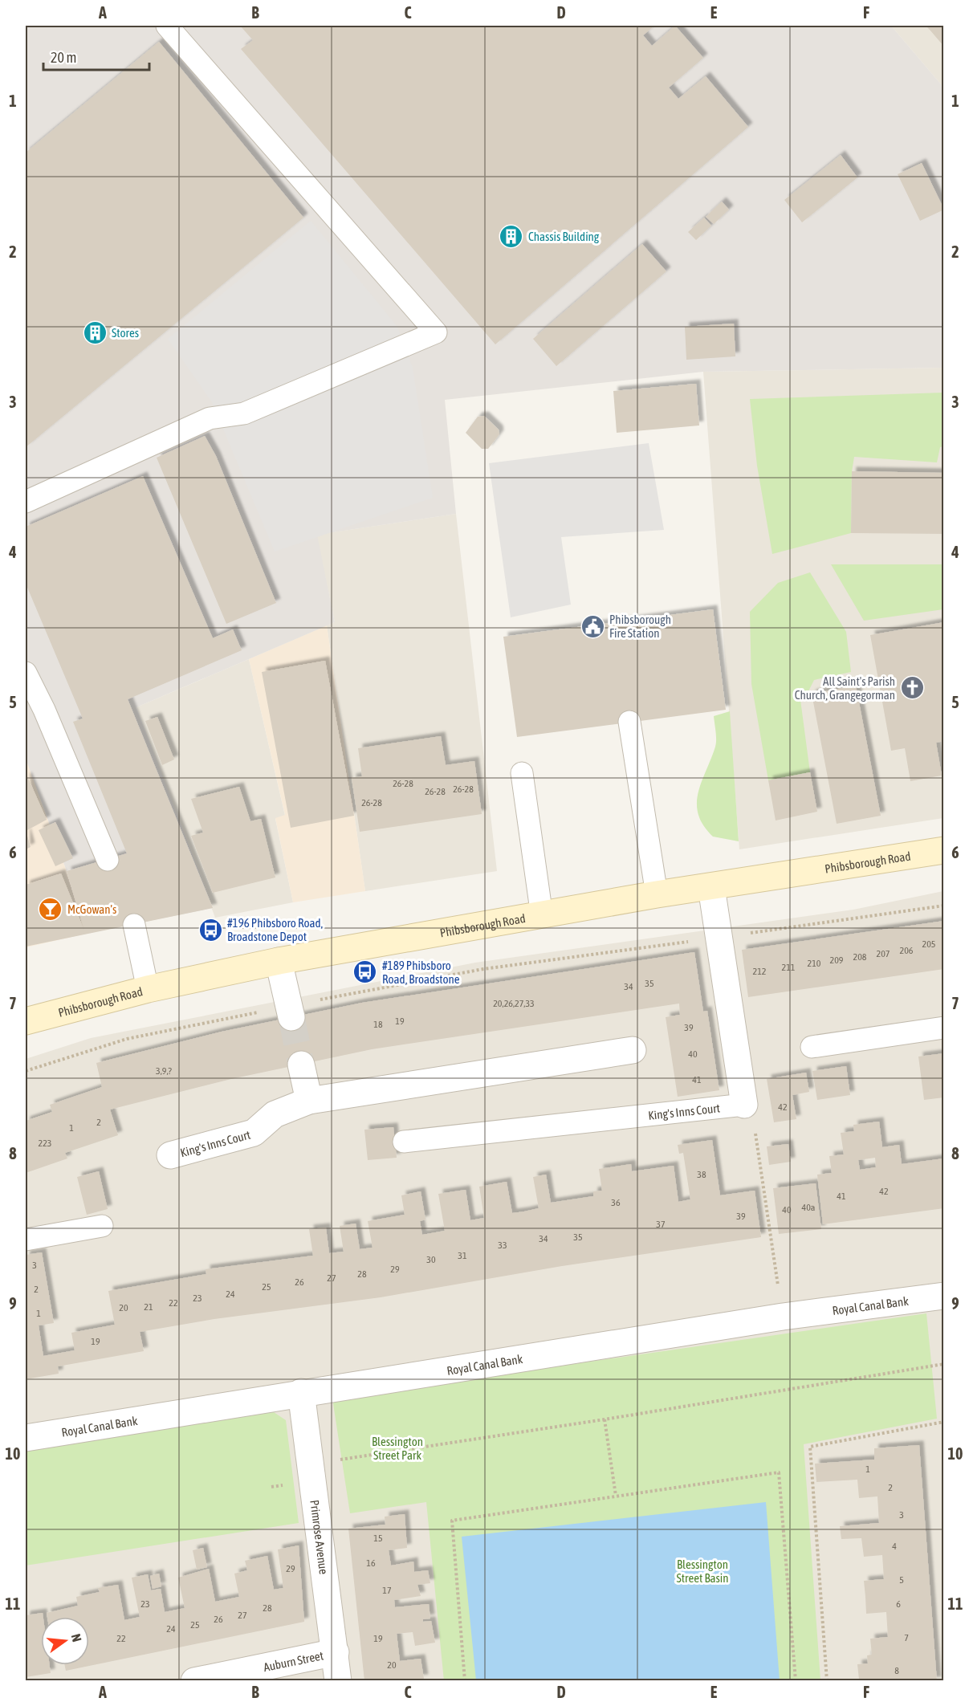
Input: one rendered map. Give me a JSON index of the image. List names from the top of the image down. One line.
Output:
{"streets":{"main road":["Phibsborough Road"],"street":["King's Inns Court","Royal Canal Bank","Primrose Avenue","Auburn Street"]},"crossings":[["Royal Canal Bank","Primrose Avenue"],["Primrose Avenue","Auburn Street"]],"parks":["Blessington Street Park","Blessington Street Basin"],"places":{"building":["Chassis Building","Stores"],"public building":["Phibsborough Fire Station"],"church":["All Saint's Parish Church, Grangegorman"],"bar":["McGowan’s"],"bus stop":["#196 Phibsboro Road, Broadstone Depot","#189 Phibsboro Road, Broadstone"]},"house_numbers":["26-28","26-28","26-28","26-28","205","206","207","208","209","210","211","212","35","34","20,26,27,33","19","18","39","40","3,9,?","41","42","2","1","223","38","42","41","36","40a","40","39","37","35","34","33","31","30","3","29","28","27","26","25","2","24","23","22","21","20","1","19","1","2","3","15","4","16","29","5","17","23","6","28","27","26","25","24","7","22","19","20","8"],"scale_bar":"20 m","north":"right","grid":{"columns":["A","B","C","D","E","F"],"rows":["1","2","3","4","5","6","7","8","9","10","11"]}}
